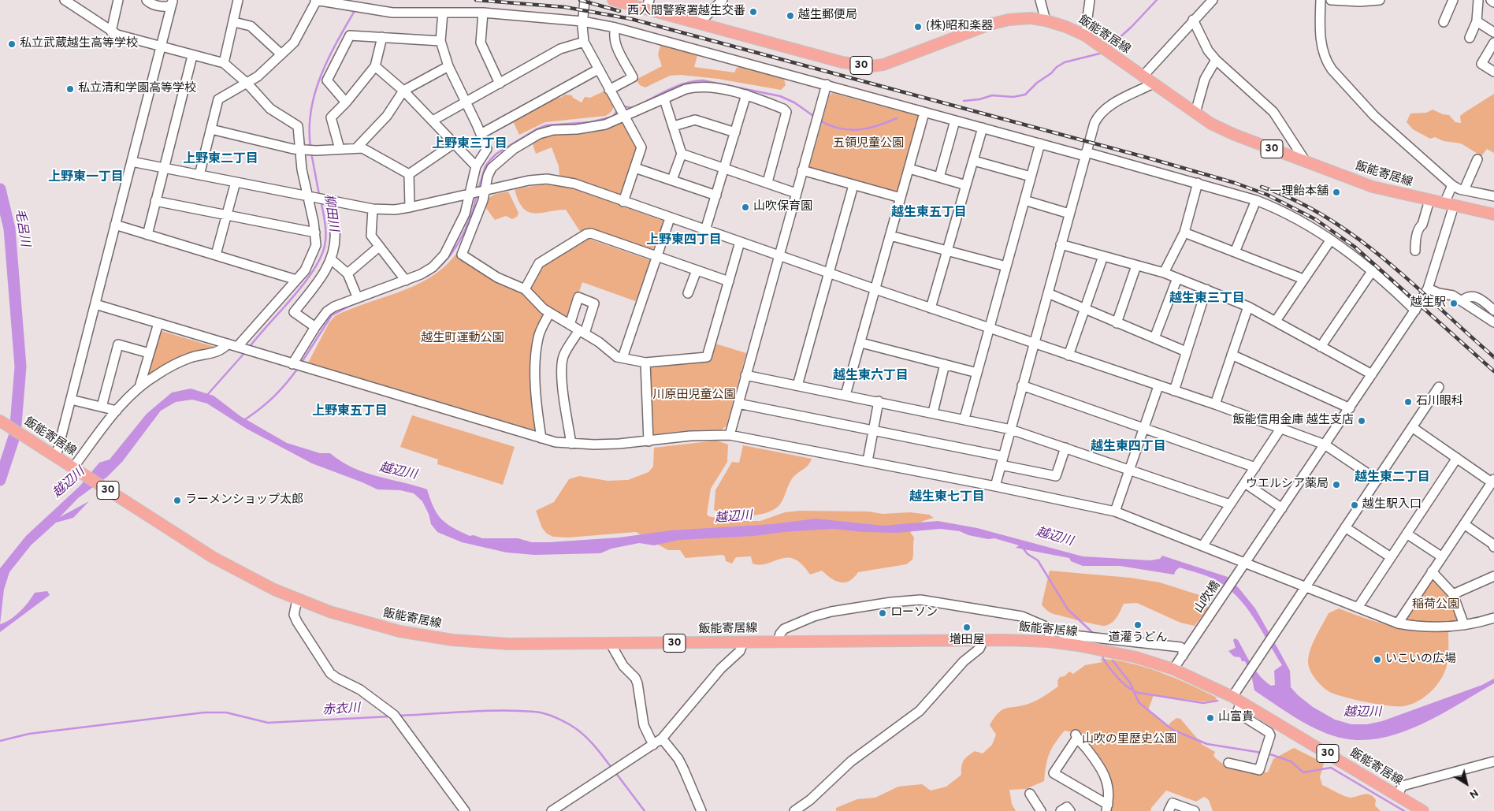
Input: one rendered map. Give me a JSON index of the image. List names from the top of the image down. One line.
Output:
{"streets":{"main road":["飯能寄居線","30"],"street":["山吹橋"]},"crossings":[["飯能寄居線","山吹橋"]],"districts":["上野東三丁目","上野東二丁目","上野東一丁目","越生東五丁目","上野東四丁目","越生東三丁目","越生東六丁目","上野東五丁目","越生東四丁目","越生東二丁目","越生東七丁目"],"water":["柳田川","毛呂川","越辺川","赤衣川"],"parks":["五領児童公園","越生町運動公園","川原田児童公園","稲荷公園","山吹の里歴史公園"],"places":["西入間警察署越生交番","越生郵便局","(株)昭和楽器","私立武蔵越生高等学校","私立清和学園高等学校","一理飴本舗","山吹保育園","越生駅","石川眼科","飯能信用金庫 越生支店","ウエルシア薬局","ラーメンショップ太郎","越生駅入口","ローソン","道灌うどん","増田屋","いこいの広場","山富貴"],"north":"bottom right"}
